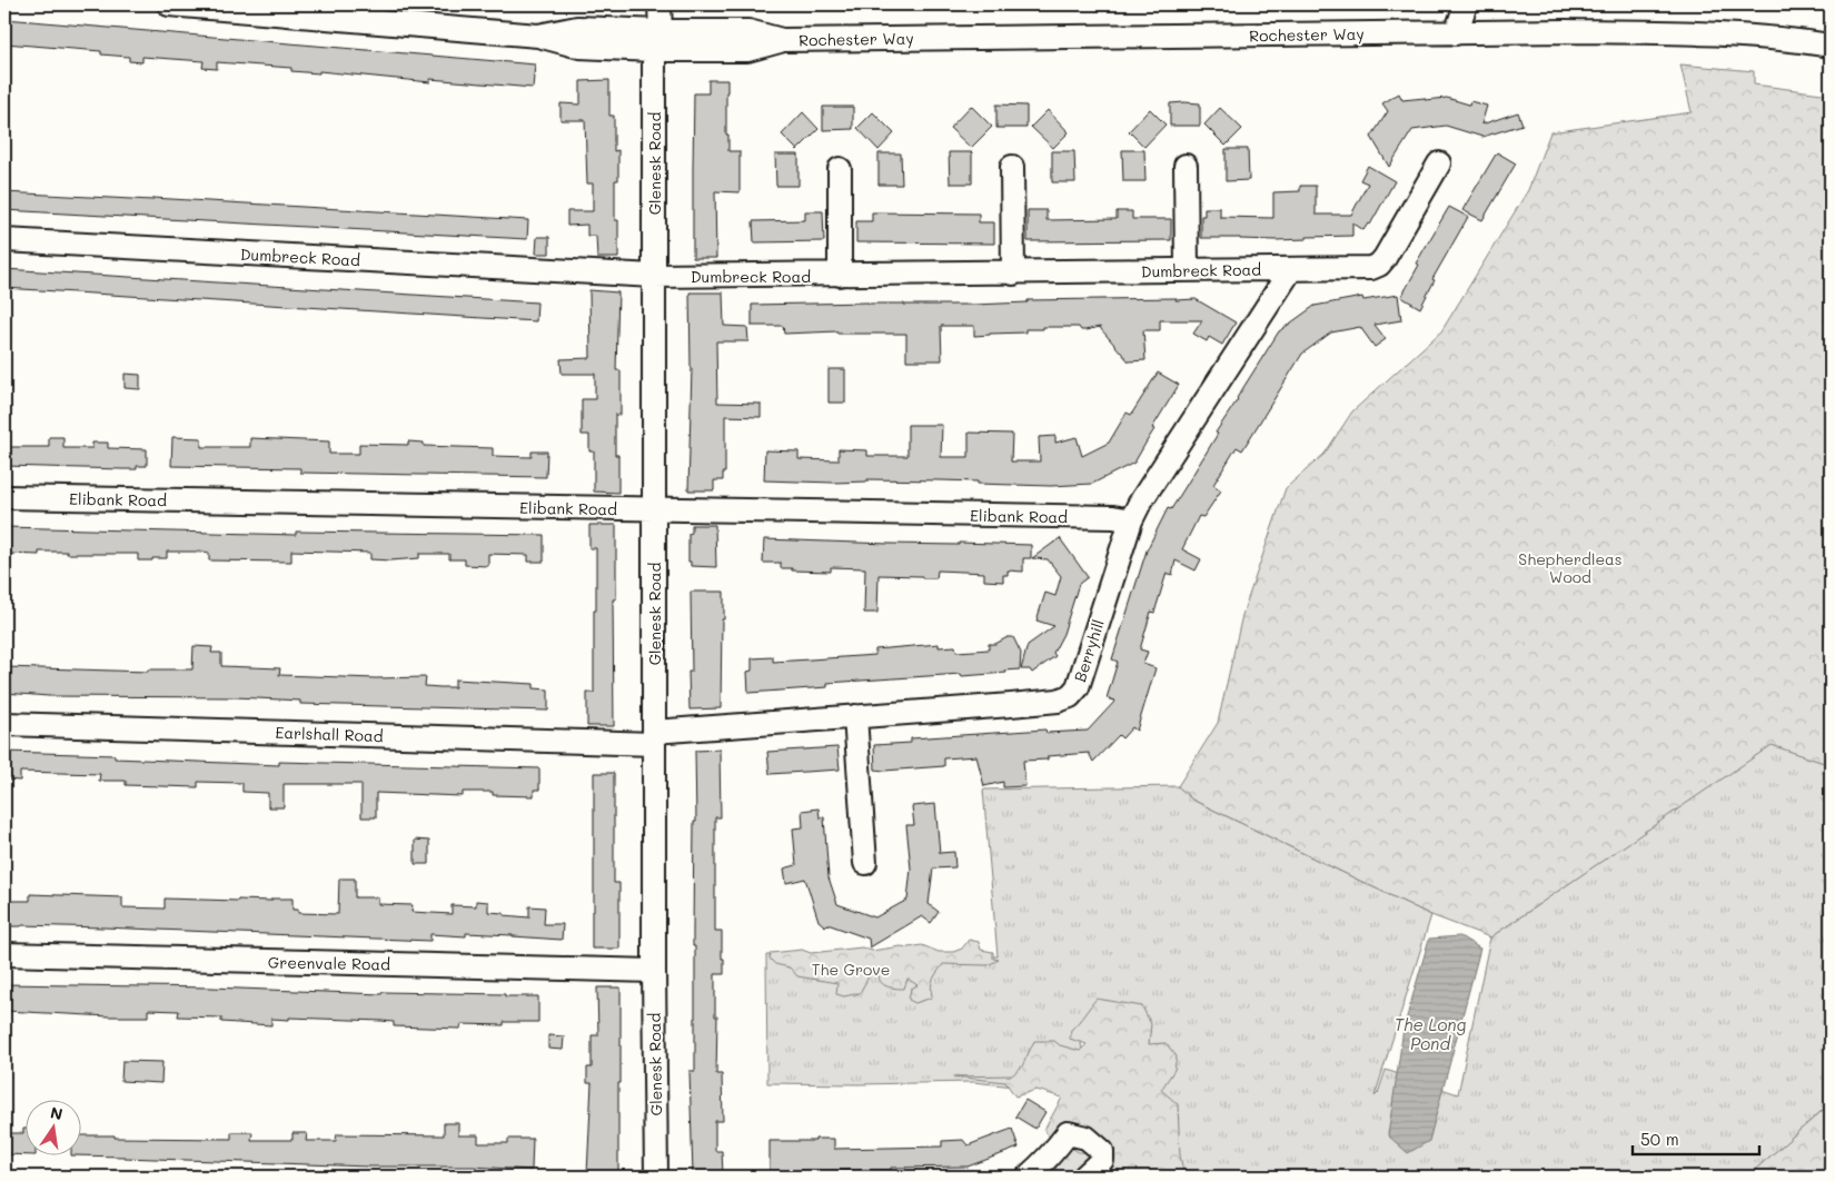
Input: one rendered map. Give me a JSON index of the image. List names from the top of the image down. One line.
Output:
{"streets":{"street":["Rochester Way","Glenesk Road","Dumbreck Road","Elibank Road","Berryhill","Earlshall Road","Greenvale Road"]},"crossings":[["Rochester Way","Glenesk Road"],["Glenesk Road","Dumbreck Road"],["Glenesk Road","Elibank Road"],["Glenesk Road","Berryhill"],["Glenesk Road","Earlshall Road"],["Glenesk Road","Greenvale Road"],["Dumbreck Road","Berryhill"],["Elibank Road","Berryhill"],["Berryhill","Earlshall Road"]],"water":["The Long Pond"],"parks":["Shepherdleas Wood","The Grove"],"scale_bar":"50 m","north":"top"}
